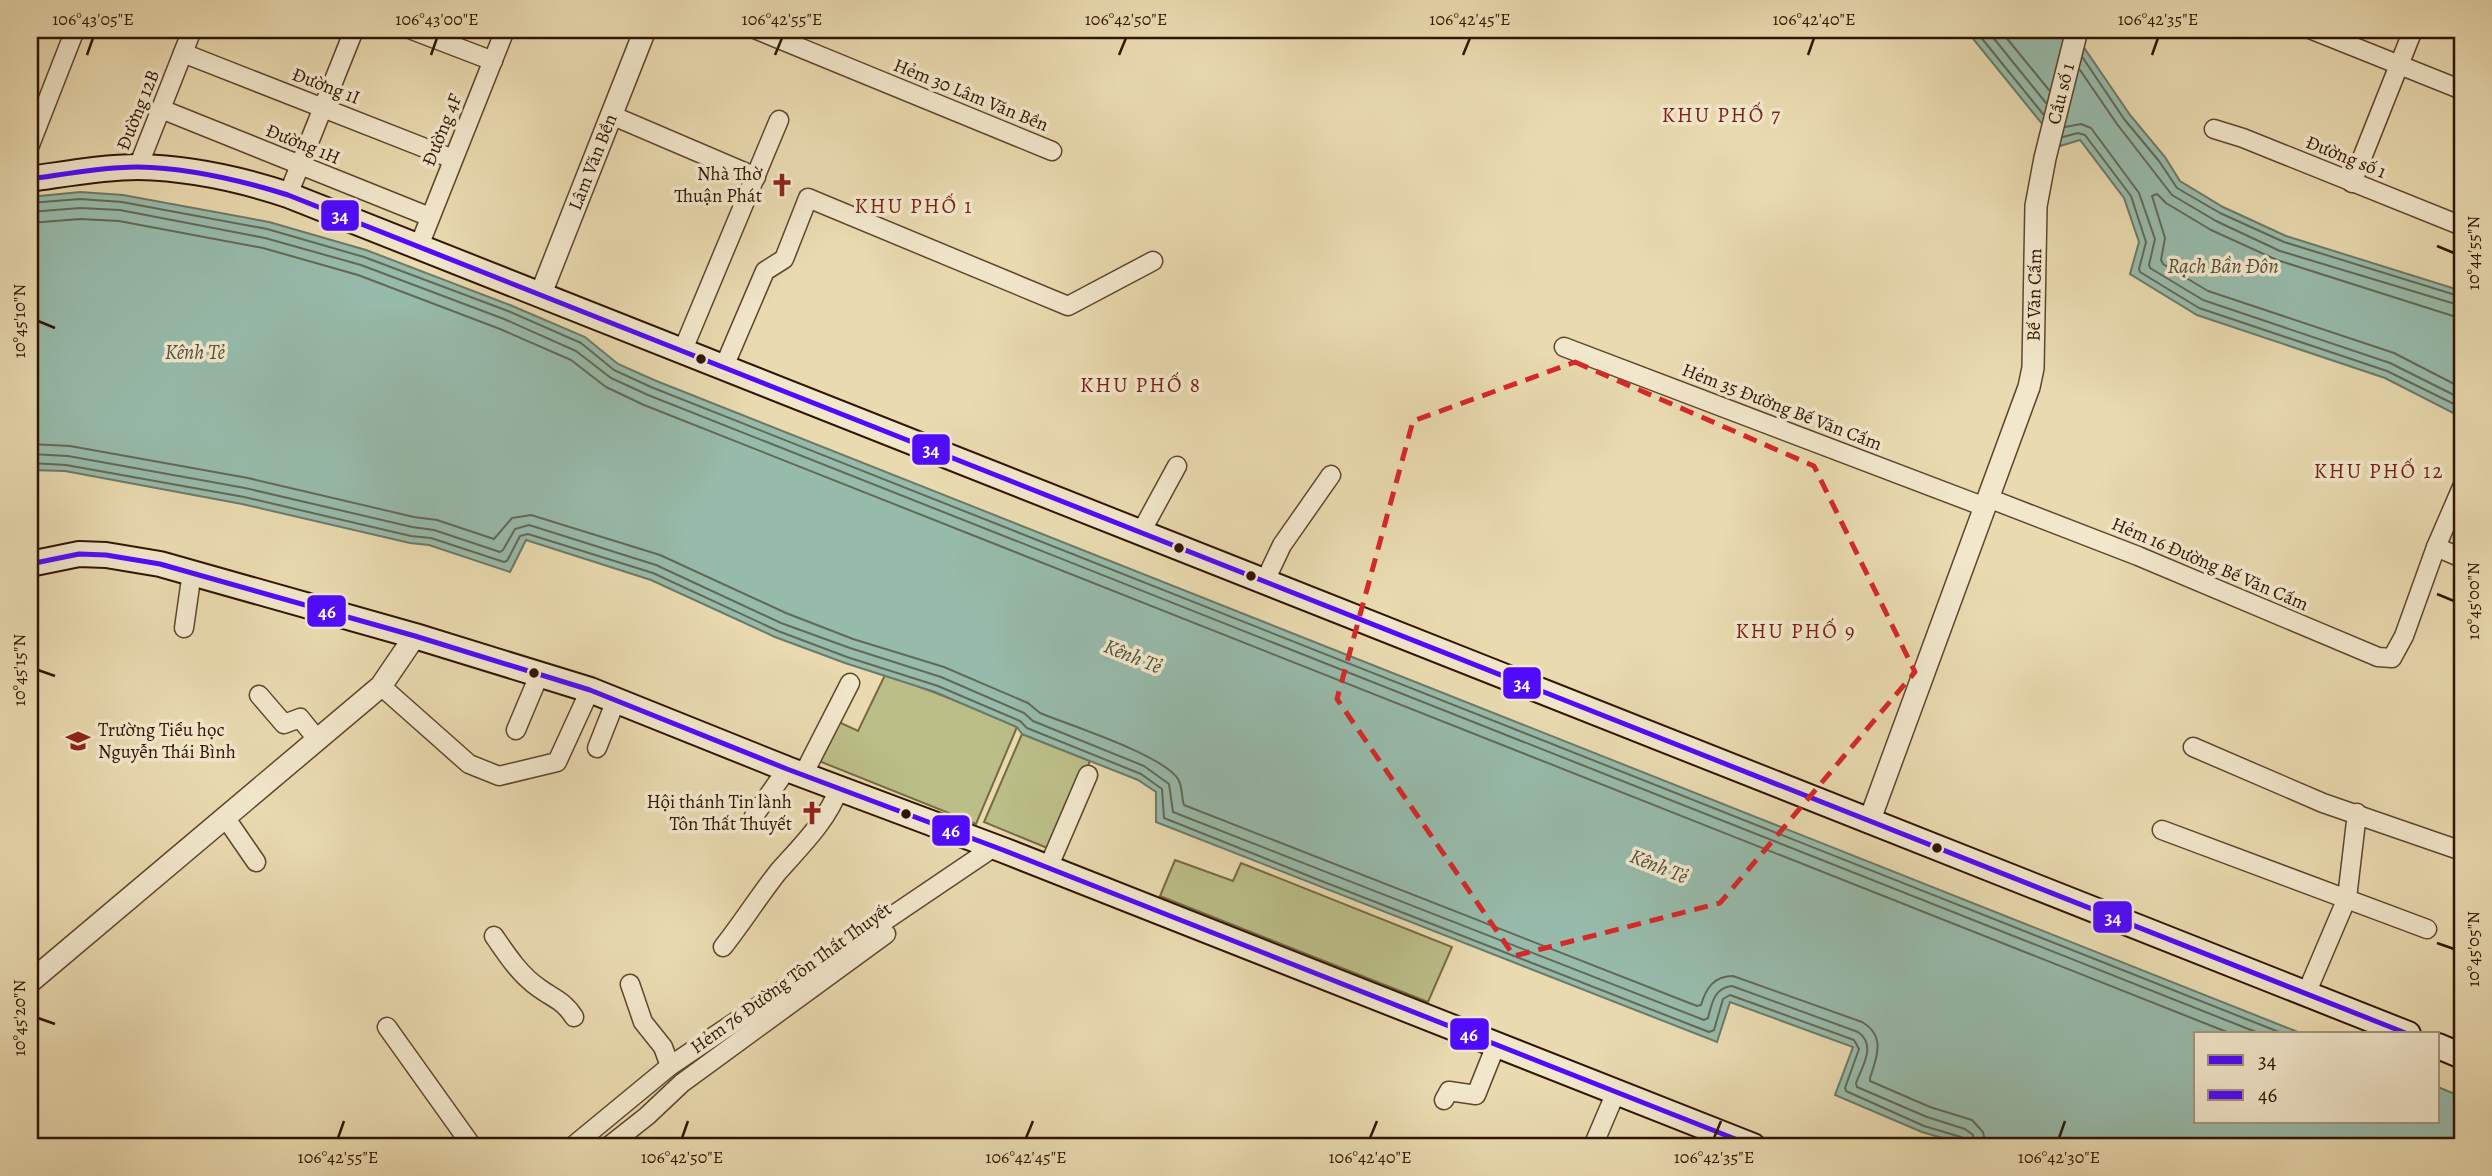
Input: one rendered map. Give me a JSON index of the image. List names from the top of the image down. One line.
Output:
{"streets":{"street":["Đường 1I","Cầu số 1","Hẻm 30 Lâm Văn Bền","Đường 12B","Đường 4F","Đường 1H","Đường số 1","Lâm Văn Bền","Bế Văn Cấm","Hẻm 35 Đường Bế Văn Cấm","Hẻm 16 Đường Bế Văn Cấm","Hẻm 76 Đường Tôn Thất Thuyết"]},"crossings":[["Đường 1I","Đường 12B"],["Đường 1I","Đường 4F"],["Cầu số 1","Bế Văn Cấm"],["Đường 12B","Đường 1H"],["Đường 4F","Đường 1H"],["Bế Văn Cấm","Hẻm 35 Đường Bế Văn Cấm"],["Bế Văn Cấm","Hẻm 16 Đường Bế Văn Cấm"],["Hẻm 35 Đường Bế Văn Cấm","Hẻm 16 Đường Bế Văn Cấm"]],"districts":["KHU PHỐ 7","KHU PHỐ 1","KHU PHỐ 8","KHU PHỐ 12","KHU PHỐ 9"],"water":["Rạch Bần Đôn","Kênh Tẻ"],"places":{"church":["Nhà Thờ Thuận Phát","Hội thánh Tin lành Tôn Thất Thuyết"],"school or university":["Trường Tiểu học Nguyễn Thái Bình"]},"lines":["transit line 34","transit line 46"],"legend":["34","46"],"coordinates":["106°43'05\"E","106°43'00\"E","106°42'55\"E","106°42'50\"E","106°42'45\"E","106°42'40\"E","106°42'35\"E","10°44'55\"N","10°45'10\"N","10°45'00\"N","10°45'15\"N","10°45'05\"N","10°45'20\"N","106°42'30\"E"]}
